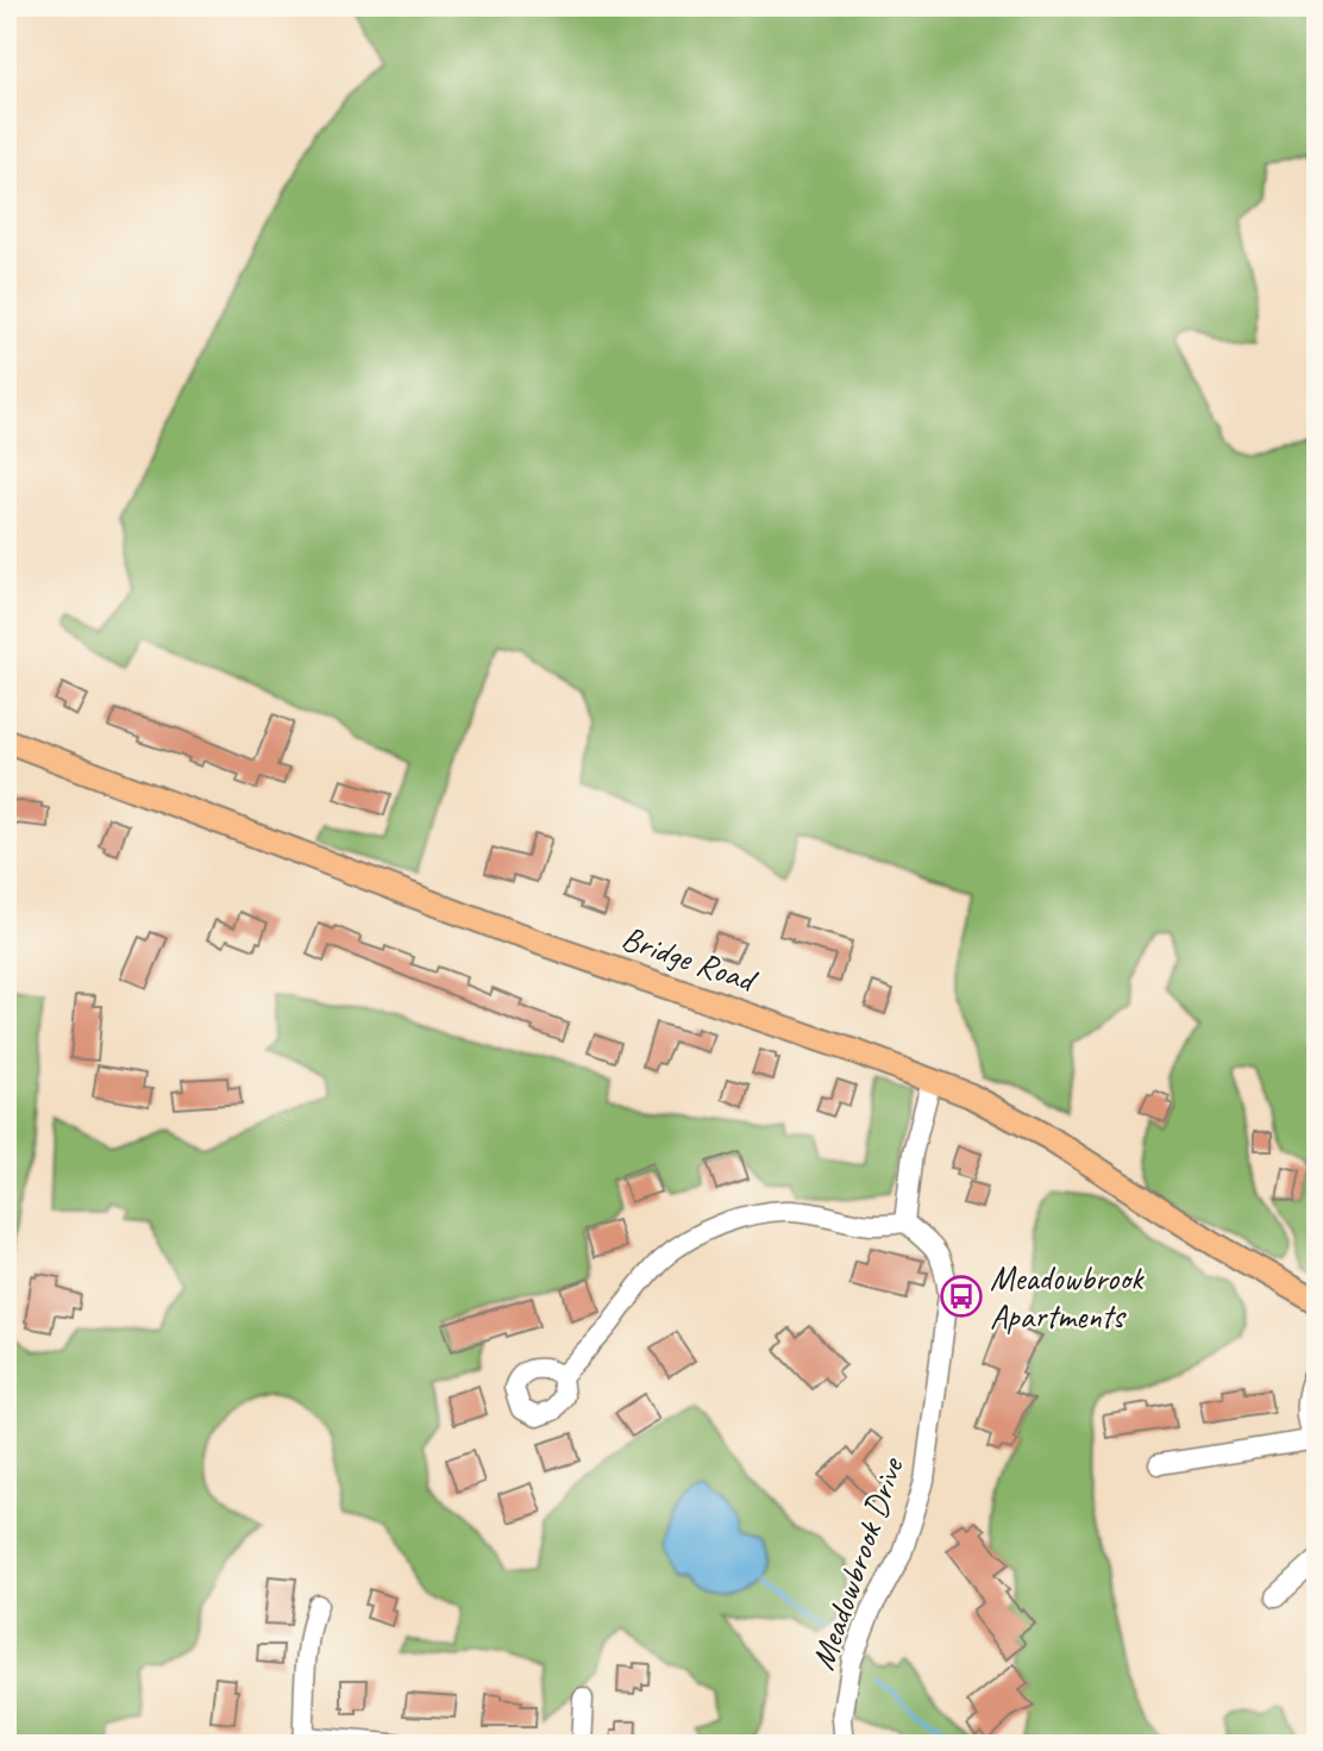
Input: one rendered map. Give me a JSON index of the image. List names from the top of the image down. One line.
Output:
{"streets":{"main road":["Bridge Road"],"street":["Meadowbrook Drive"]},"places":{"bus stop":["Meadowbrook Apartments"]}}
